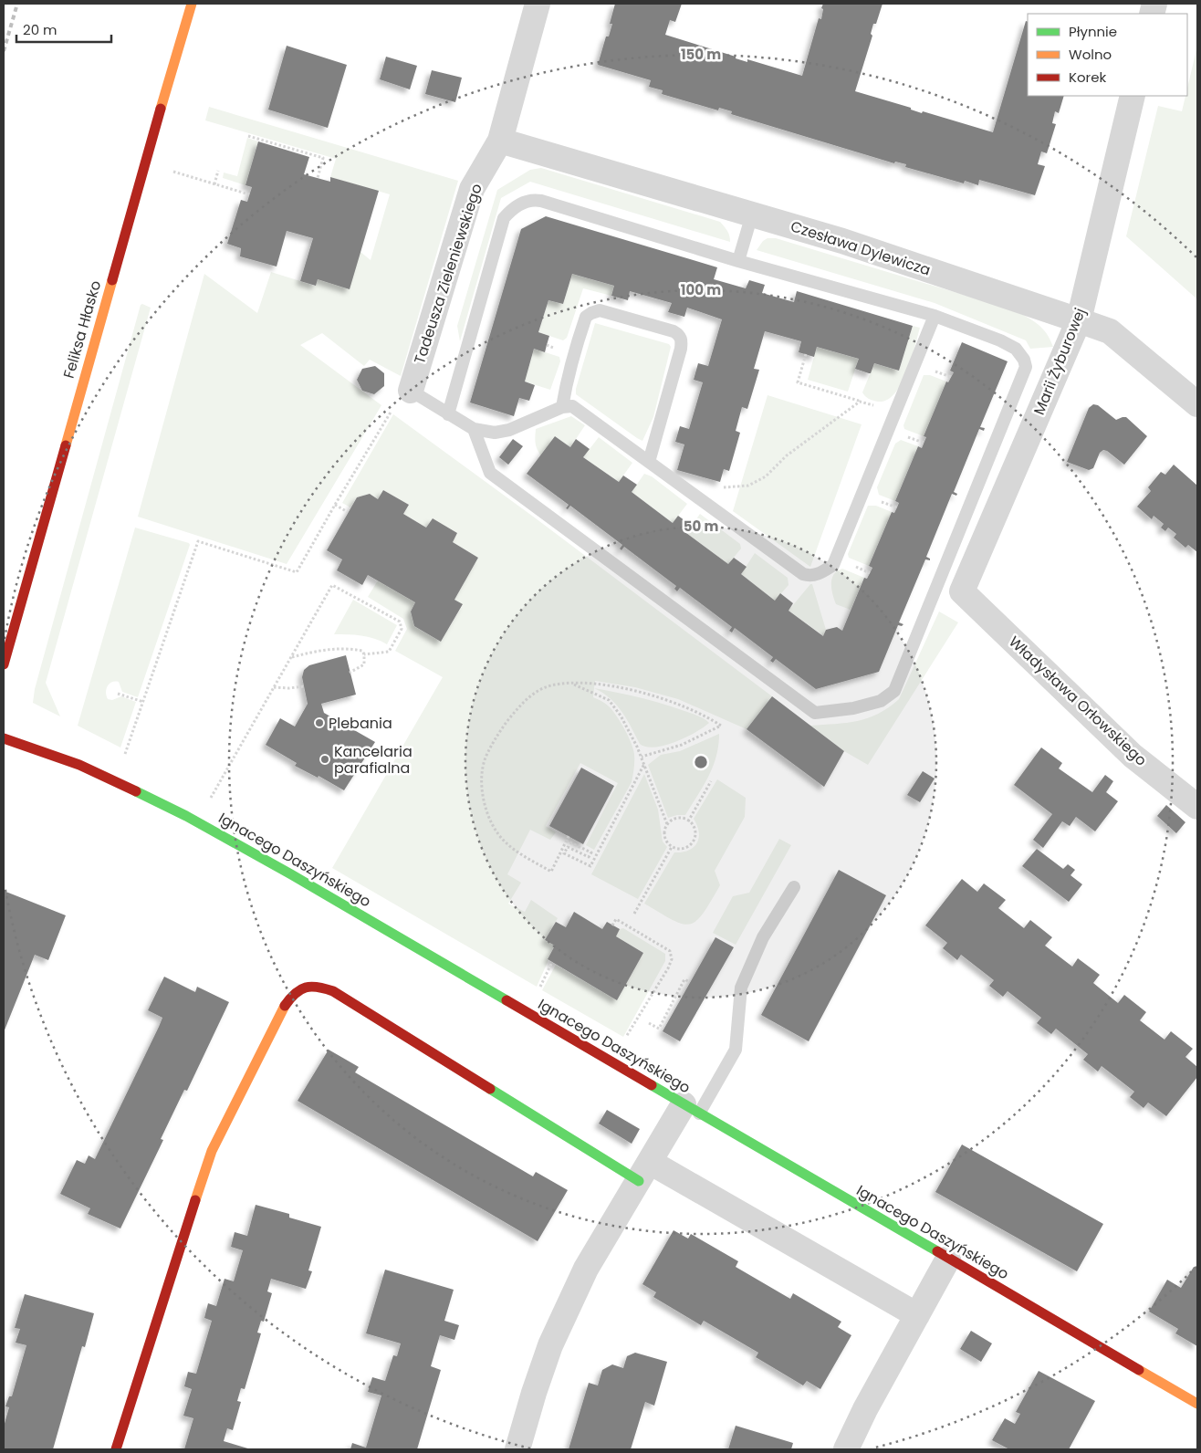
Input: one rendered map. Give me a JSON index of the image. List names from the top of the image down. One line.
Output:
{"streets":{"street":["Czesława Dylewicza","Tadeusza Zieleniewskiego","Feliksa Hłasko","Marii Żyburowej","Władysława Orłowskiego","Ignacego Daszyńskiego"]},"crossings":[["Czesława Dylewicza","Tadeusza Zieleniewskiego"],["Czesława Dylewicza","Marii Żyburowej"],["Marii Żyburowej","Władysława Orłowskiego"]],"places":["Plebania","Kancelaria parafialna"],"legend":["Płynnie","Wolno","Korek"],"scale_bar":"20 m","rings":["150 m","100 m","50 m"]}
